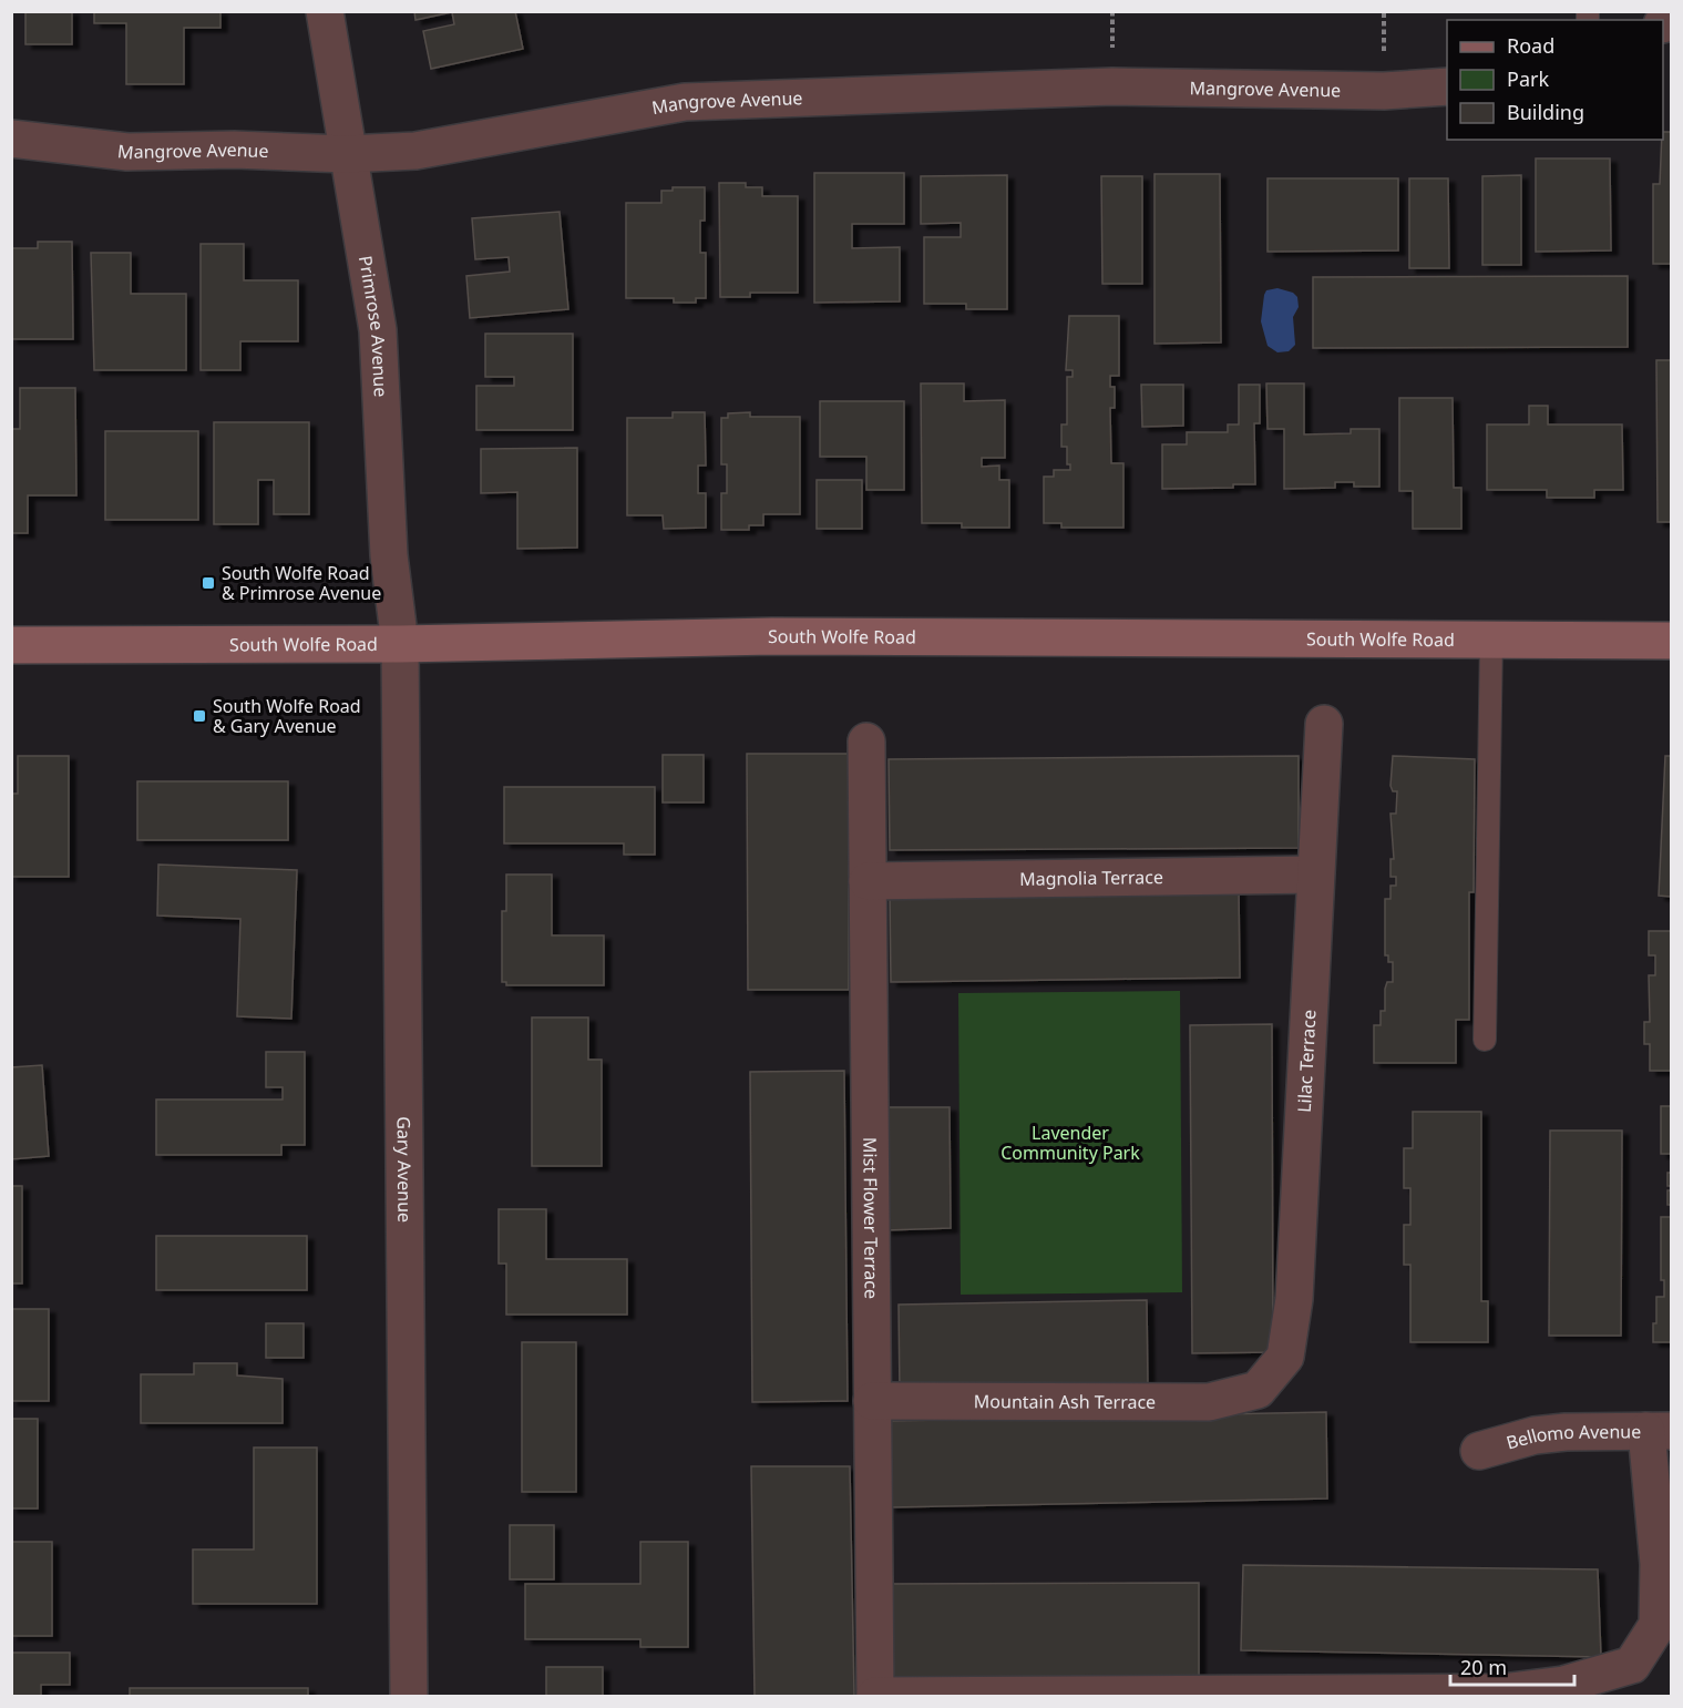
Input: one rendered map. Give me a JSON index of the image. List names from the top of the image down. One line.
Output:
{"streets":{"main road":["South Wolfe Road"],"street":["Mangrove Avenue","Primrose Avenue","Magnolia Terrace","Lilac Terrace","Gary Avenue","Mist Flower Terrace","Mountain Ash Terrace","Bellomo Avenue"]},"crossings":[["Mangrove Avenue","Primrose Avenue"],["Primrose Avenue","South Wolfe Road"],["Primrose Avenue","Gary Avenue"],["South Wolfe Road","Gary Avenue"],["Magnolia Terrace","Lilac Terrace"],["Magnolia Terrace","Mist Flower Terrace"],["Lilac Terrace","Mountain Ash Terrace"],["Mist Flower Terrace","Mountain Ash Terrace"]],"parks":["Lavender Community Park"],"places":{"transit":["South Wolfe Road & Primrose Avenue","South Wolfe Road & Gary Avenue"]},"legend":["Road","Park","Building"],"scale_bar":"20 m"}
